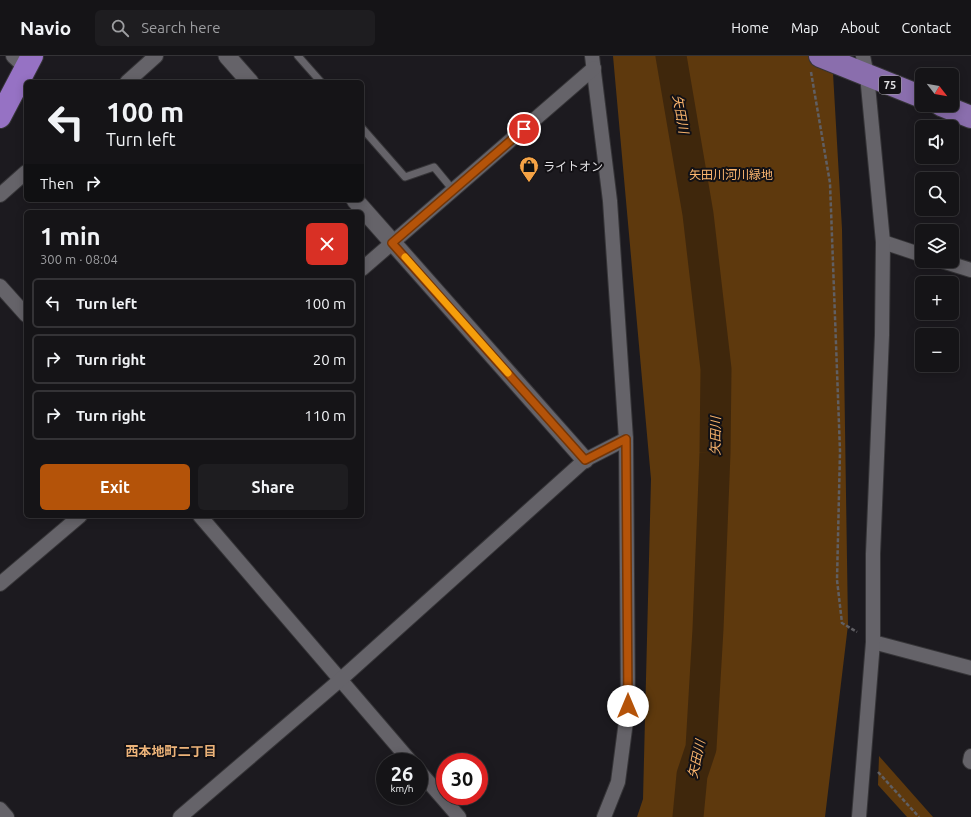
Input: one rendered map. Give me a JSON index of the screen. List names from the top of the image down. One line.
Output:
{"streets":{"main road":["75"]},"districts":["西本地町二丁目"],"water":["矢田川"],"parks":["矢田川河川緑地"],"places":{"shop":["ライトオン"]},"north":"bottom right","page":{"header":"Navio","search":"Search here","nav":["Home","Map","About","Contact"],"map_buttons":["+","−"],"turn":["100 m","Turn left"],"then":"Then","heading":["1 min","300 m · 08:04"],"list":[{"name":"Turn left","value":"100 m"},{"name":"Turn right","value":"20 m"},{"name":"Turn right","value":"110 m"}],"buttons":["Exit","Share"],"speed":"26 km/h","limit":"30"}}
